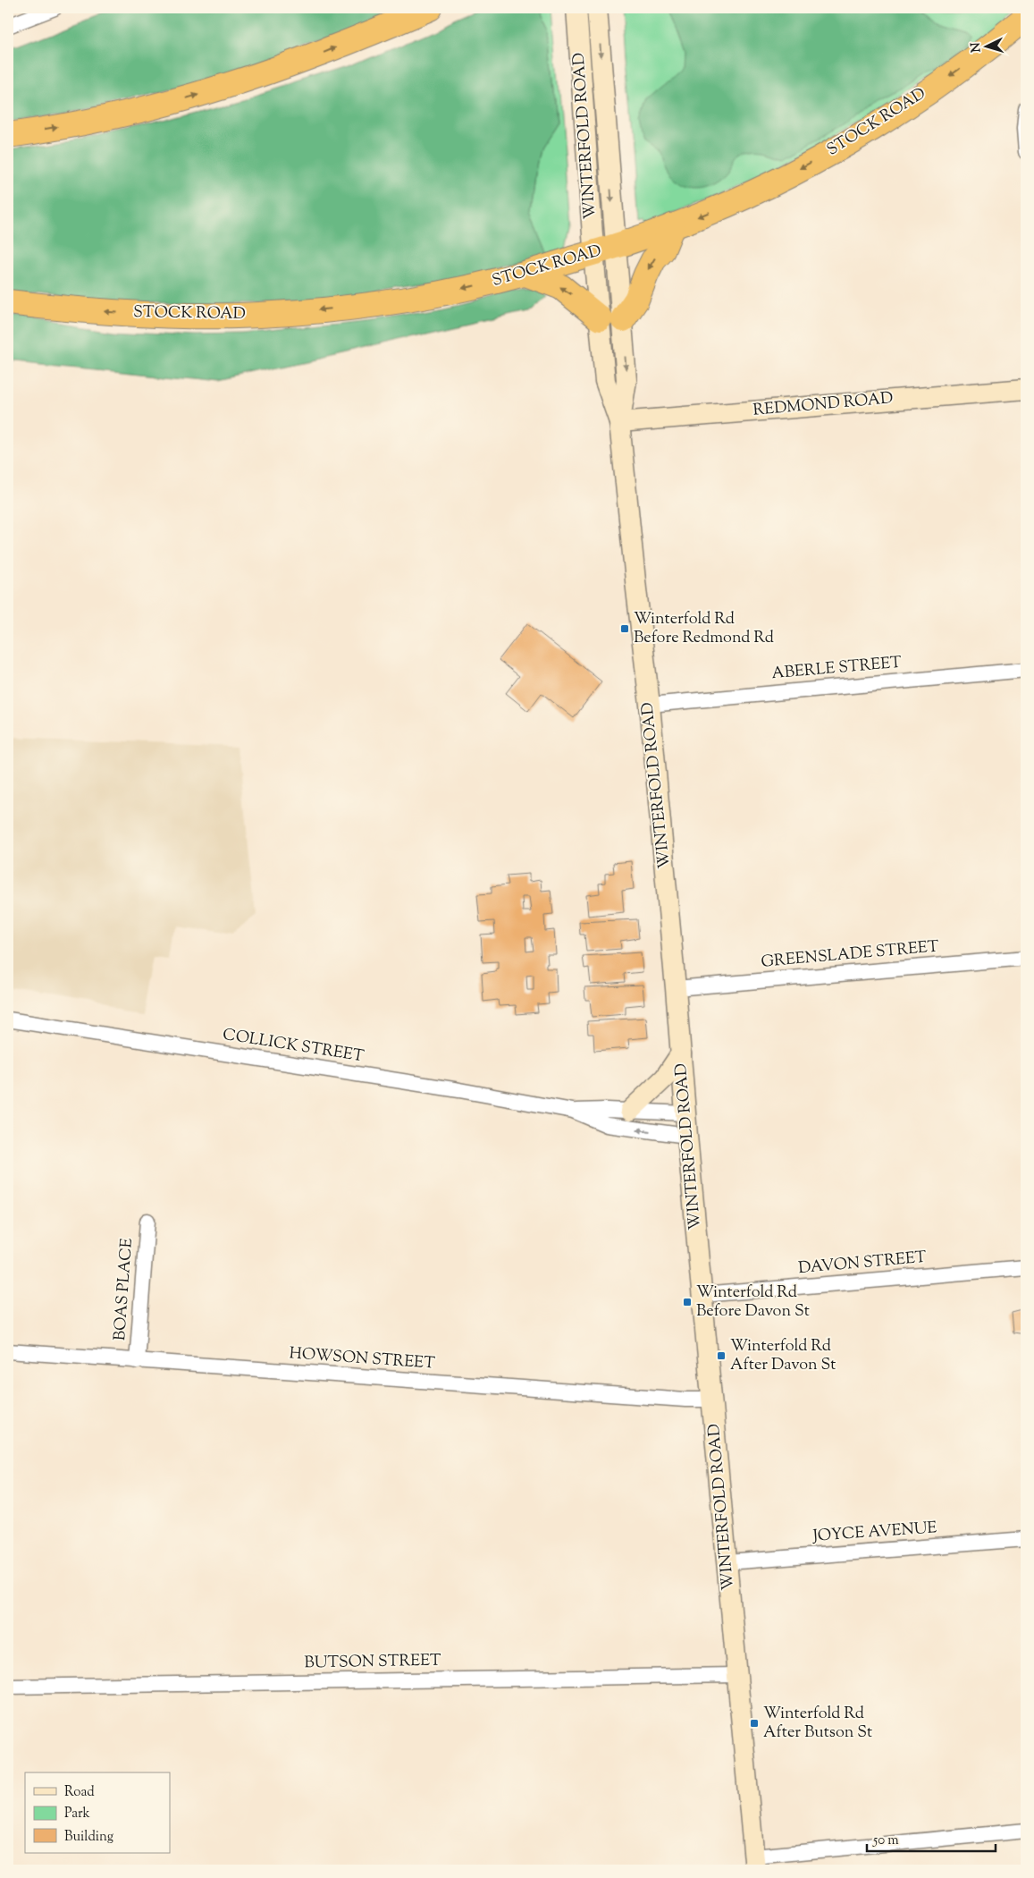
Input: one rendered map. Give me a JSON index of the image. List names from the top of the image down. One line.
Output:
{"streets":{"highway":["STOCK ROAD"],"main road":["WINTERFOLD ROAD","REDMOND ROAD"],"street":["ABERLE STREET","GREENSLADE STREET","COLLICK STREET","DAVON STREET","BOAS PLACE","HOWSON STREET","JOYCE AVENUE","BUTSON STREET"]},"crossings":[["STOCK ROAD","WINTERFOLD ROAD"],["WINTERFOLD ROAD","REDMOND ROAD"],["WINTERFOLD ROAD","ABERLE STREET"],["WINTERFOLD ROAD","GREENSLADE STREET"],["WINTERFOLD ROAD","COLLICK STREET"],["WINTERFOLD ROAD","DAVON STREET"],["WINTERFOLD ROAD","HOWSON STREET"],["WINTERFOLD ROAD","JOYCE AVENUE"],["WINTERFOLD ROAD","BUTSON STREET"],["BOAS PLACE","HOWSON STREET"]],"one_way":["STOCK ROAD"],"places":{"transit":["Winterfold Rd Before Redmond Rd","Winterfold Rd Before Davon St","Winterfold Rd After Davon St","Winterfold Rd After Butson St"]},"legend":["Road","Park","Building"],"scale_bar":"50 m","north":"left"}
